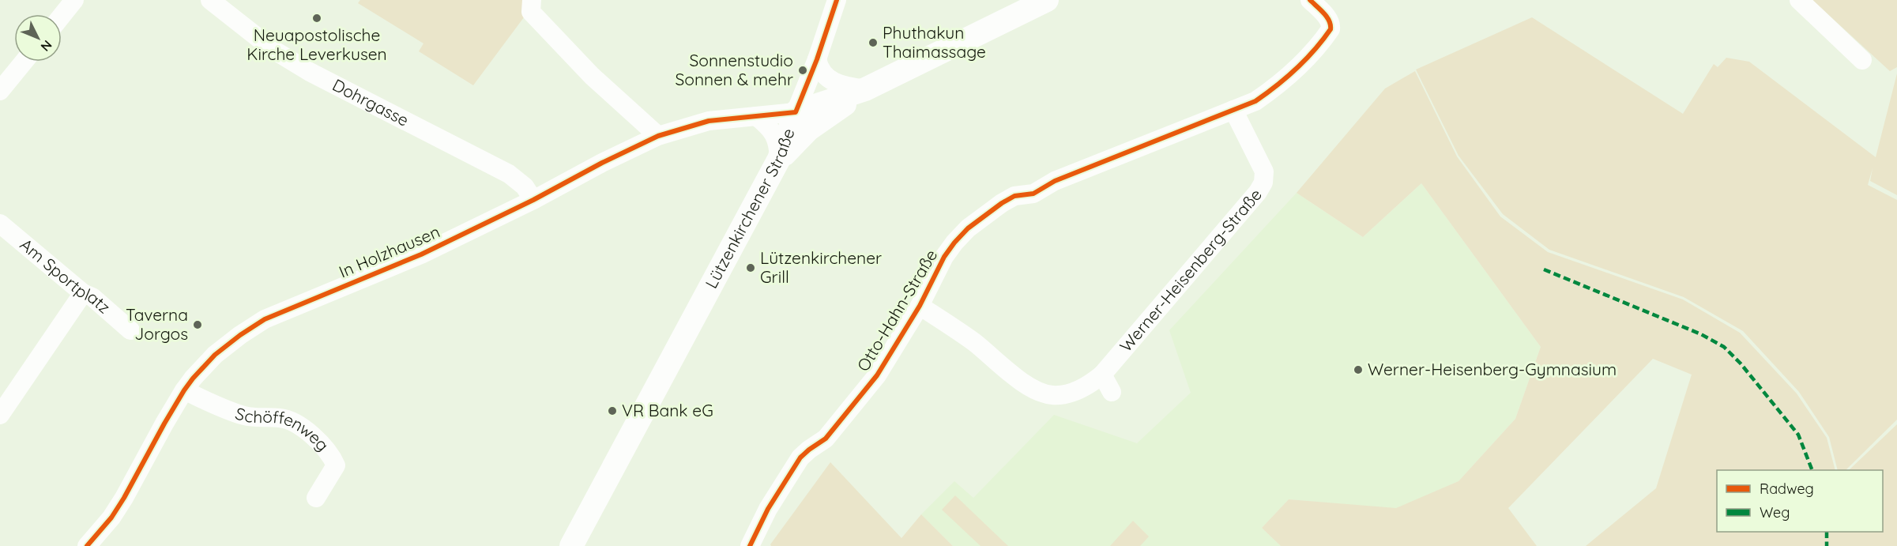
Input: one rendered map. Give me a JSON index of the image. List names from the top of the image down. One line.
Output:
{"streets":{"main road":["Lützenkirchener Straße"],"street":["Dohrgasse","In Holzhausen","Werner-Heisenberg-Straße","Am Sportplatz","Otto-Hahn-Straße","Schöffenweg"]},"crossings":[["Dohrgasse","In Holzhausen"],["Lützenkirchener Straße","In Holzhausen"],["In Holzhausen","Schöffenweg"],["Werner-Heisenberg-Straße","Otto-Hahn-Straße"]],"places":["Neuapostolische Kirche Leverkusen","Phuthakun Thaimassage","Sonnenstudio Sonnen & mehr","Lützenkirchener Grill","Taverna Jorgos","Werner-Heisenberg-Gymnasium","VR Bank eG"],"legend":["Radweg","Weg"],"north":"bottom right"}
